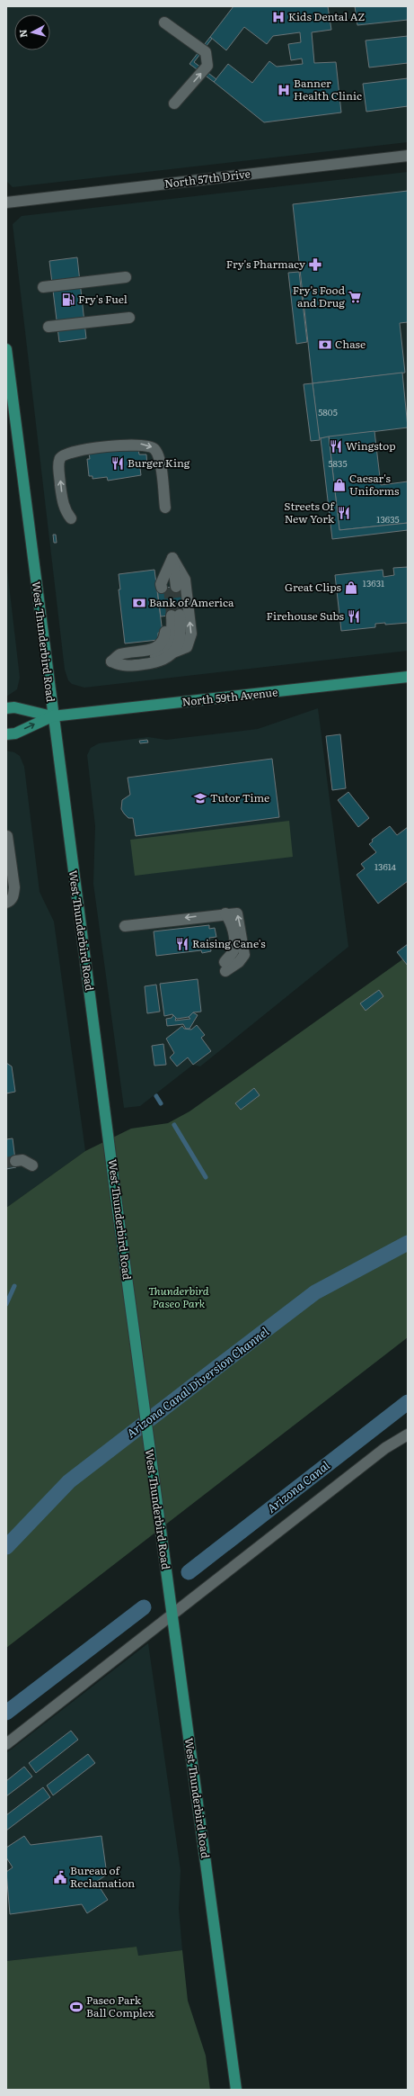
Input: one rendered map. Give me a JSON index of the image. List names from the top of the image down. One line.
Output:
{"streets":{"main road":["West Thunderbird Road","North 59th Avenue"],"street":["North 57th Drive"]},"crossings":[["West Thunderbird Road","North 59th Avenue"]],"water":["Arizona Canal Diversion Channel","Arizona Canal"],"parks":["Thunderbird Paseo Park"],"places":{"hospital":["Kids Dental AZ","Banner Health Clinic"],"pharmacy":["Fry's Pharmacy"],"supermarket":["Fry's Food and Drug"],"fuel station":["Fry's Fuel"],"bank":["Chase","Bank of America"],"restaurant":["Wingstop","Burger King","Streets Of New York","Firehouse Subs","Raising Cane's"],"shop":["Caesar's Uniforms","Great Clips"],"school or university":["Tutor Time"],"public building":["Bureau of Reclamation"],"sports":["Paseo Park Ball Complex"]},"house_numbers":["5805","5835","13635","13631","13614"],"north":"left"}
